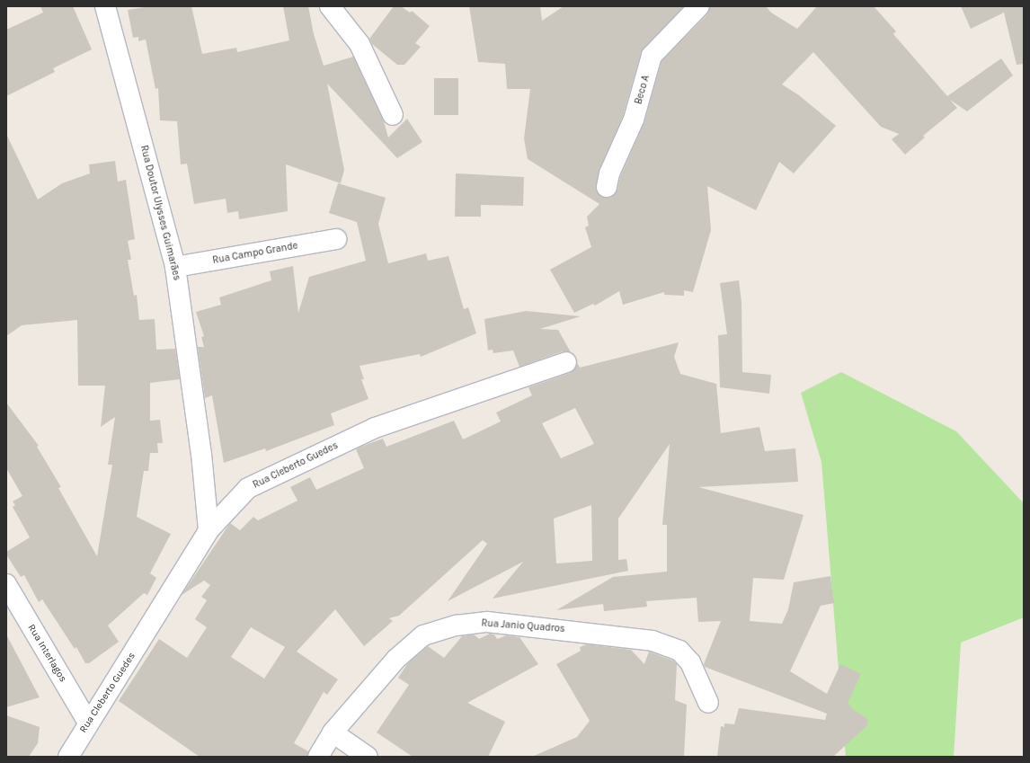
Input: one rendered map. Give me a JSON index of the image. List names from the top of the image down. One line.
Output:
{"streets":{"street":["Beco A","Rua Doutor Ulysses Guimarães","Rua Campo Grande","Rua Cleberto Guedes","Rua Janio Quadros","Rua Interlagos"]},"crossings":[["Rua Doutor Ulysses Guimarães","Rua Campo Grande"],["Rua Doutor Ulysses Guimarães","Rua Cleberto Guedes"],["Rua Cleberto Guedes","Rua Interlagos"]]}
